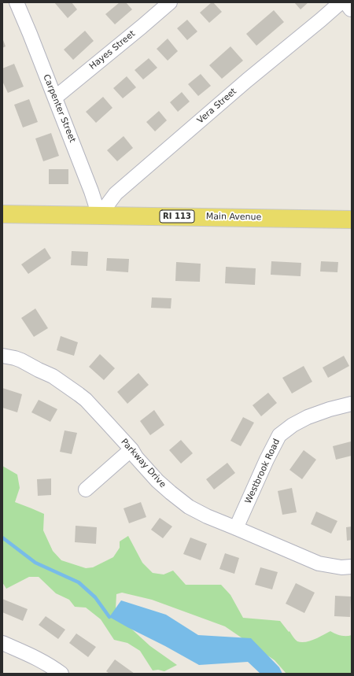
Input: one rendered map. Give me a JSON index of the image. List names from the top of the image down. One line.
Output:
{"streets":{"main road":["RI 113","Main Avenue"],"street":["Hayes Street","Vera Street","Carpenter Street","Parkway Drive","Westbrook Road"]},"crossings":[["Hayes Street","Carpenter Street"],["Vera Street","Carpenter Street"],["Vera Street","Main Avenue"],["Carpenter Street","Main Avenue"],["Parkway Drive","Westbrook Road"]]}
